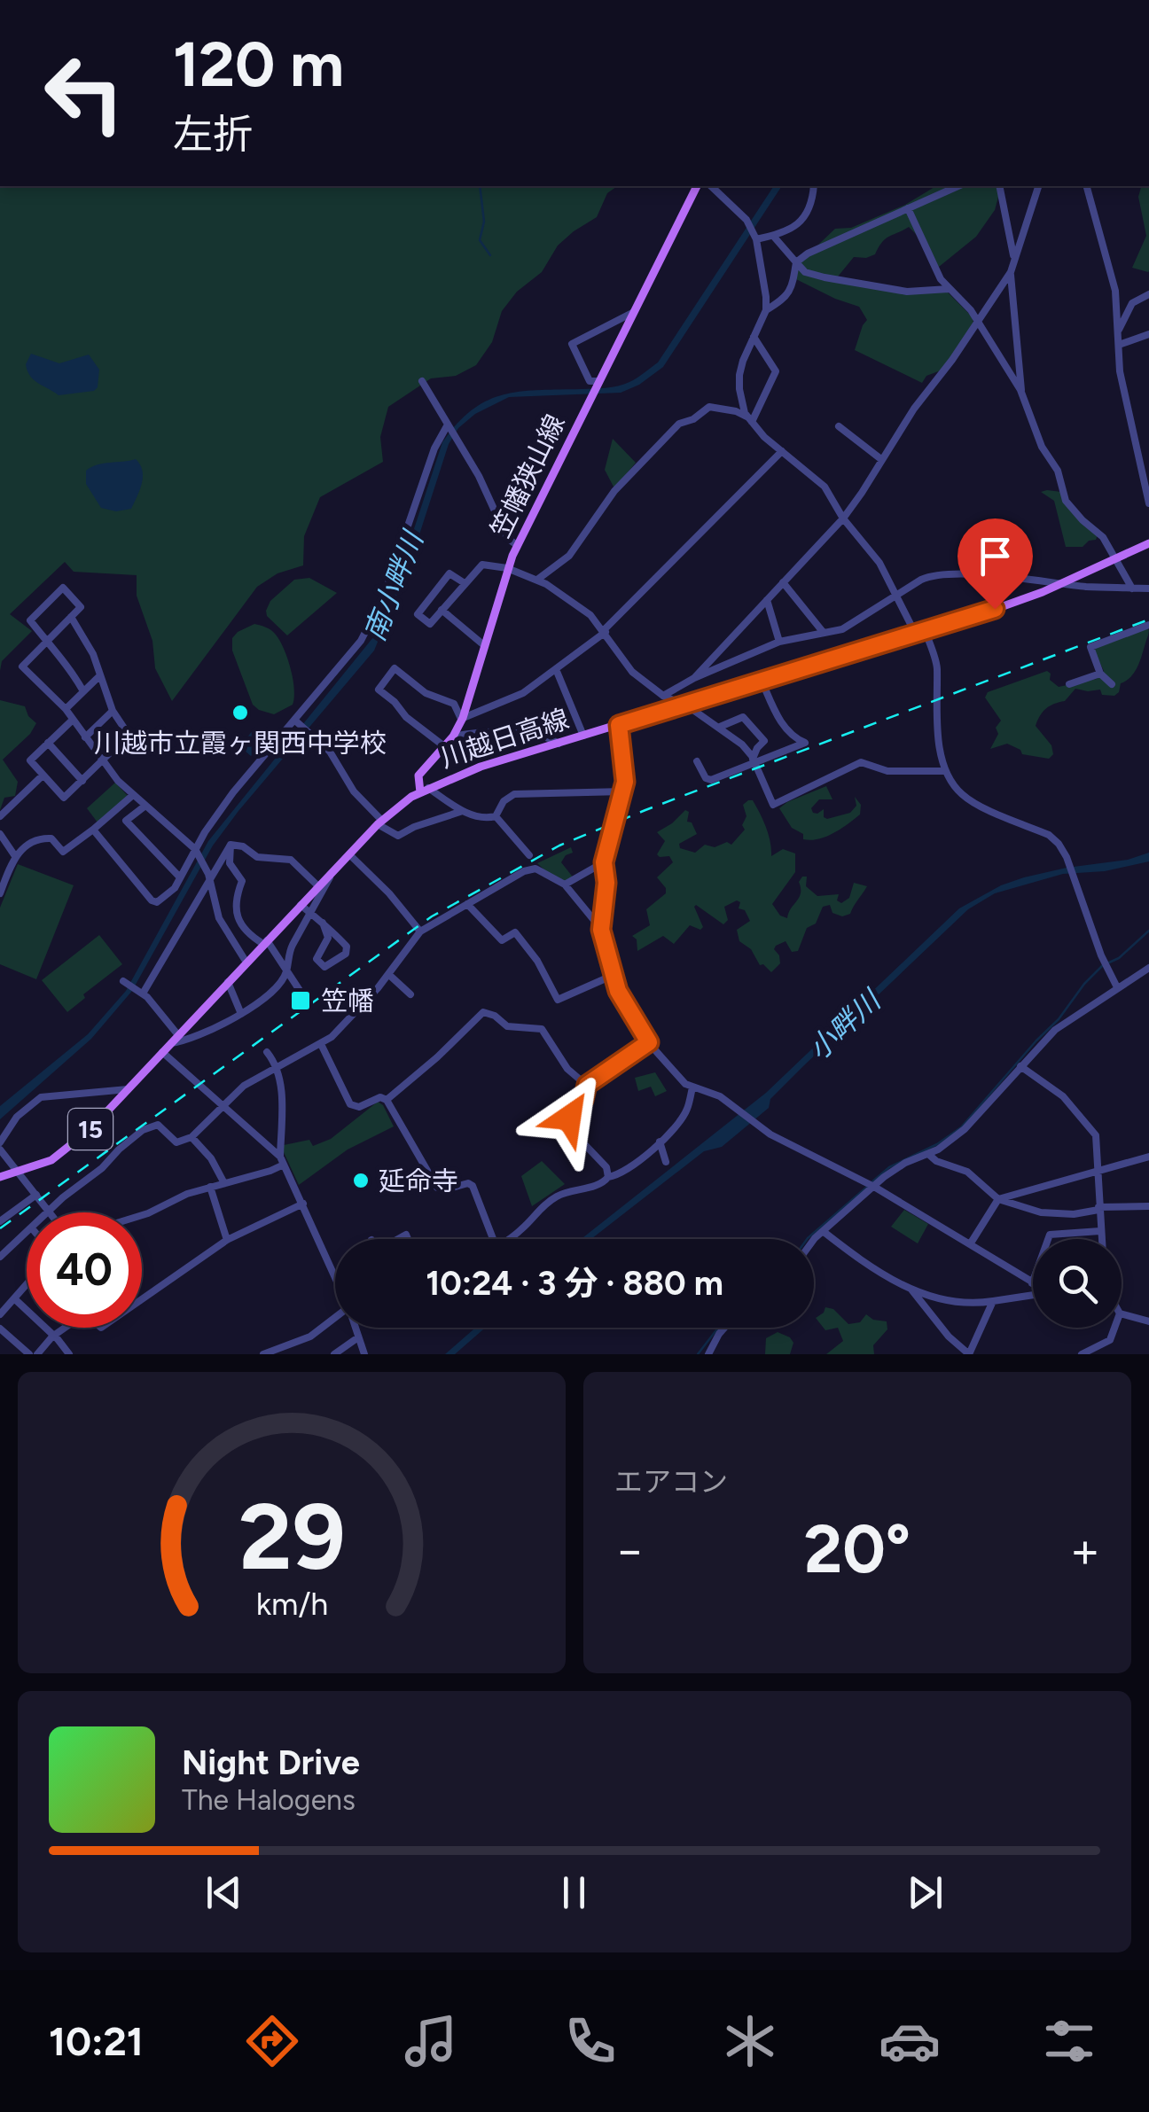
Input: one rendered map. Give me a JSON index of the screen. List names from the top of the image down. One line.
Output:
{"streets":{"main road":["笠幡狭山線","川越日高線","15"]},"crossings":[["笠幡狭山線","川越日高線"]],"water":["南小畔川","小畔川"],"places":{"other":["川越市立霞ヶ関西中学校","延命寺"],"transit":["笠幡"]},"page":{"turn":["120 m","左折"],"limit":"40","trip":"10:24 · 3 分 · 880 m","tile":"エアコン","heat":["−","20°","+"],"song":["Night Drive","The Halogens"],"tabs":"10:21","gauge":["29","km/h"]}}
